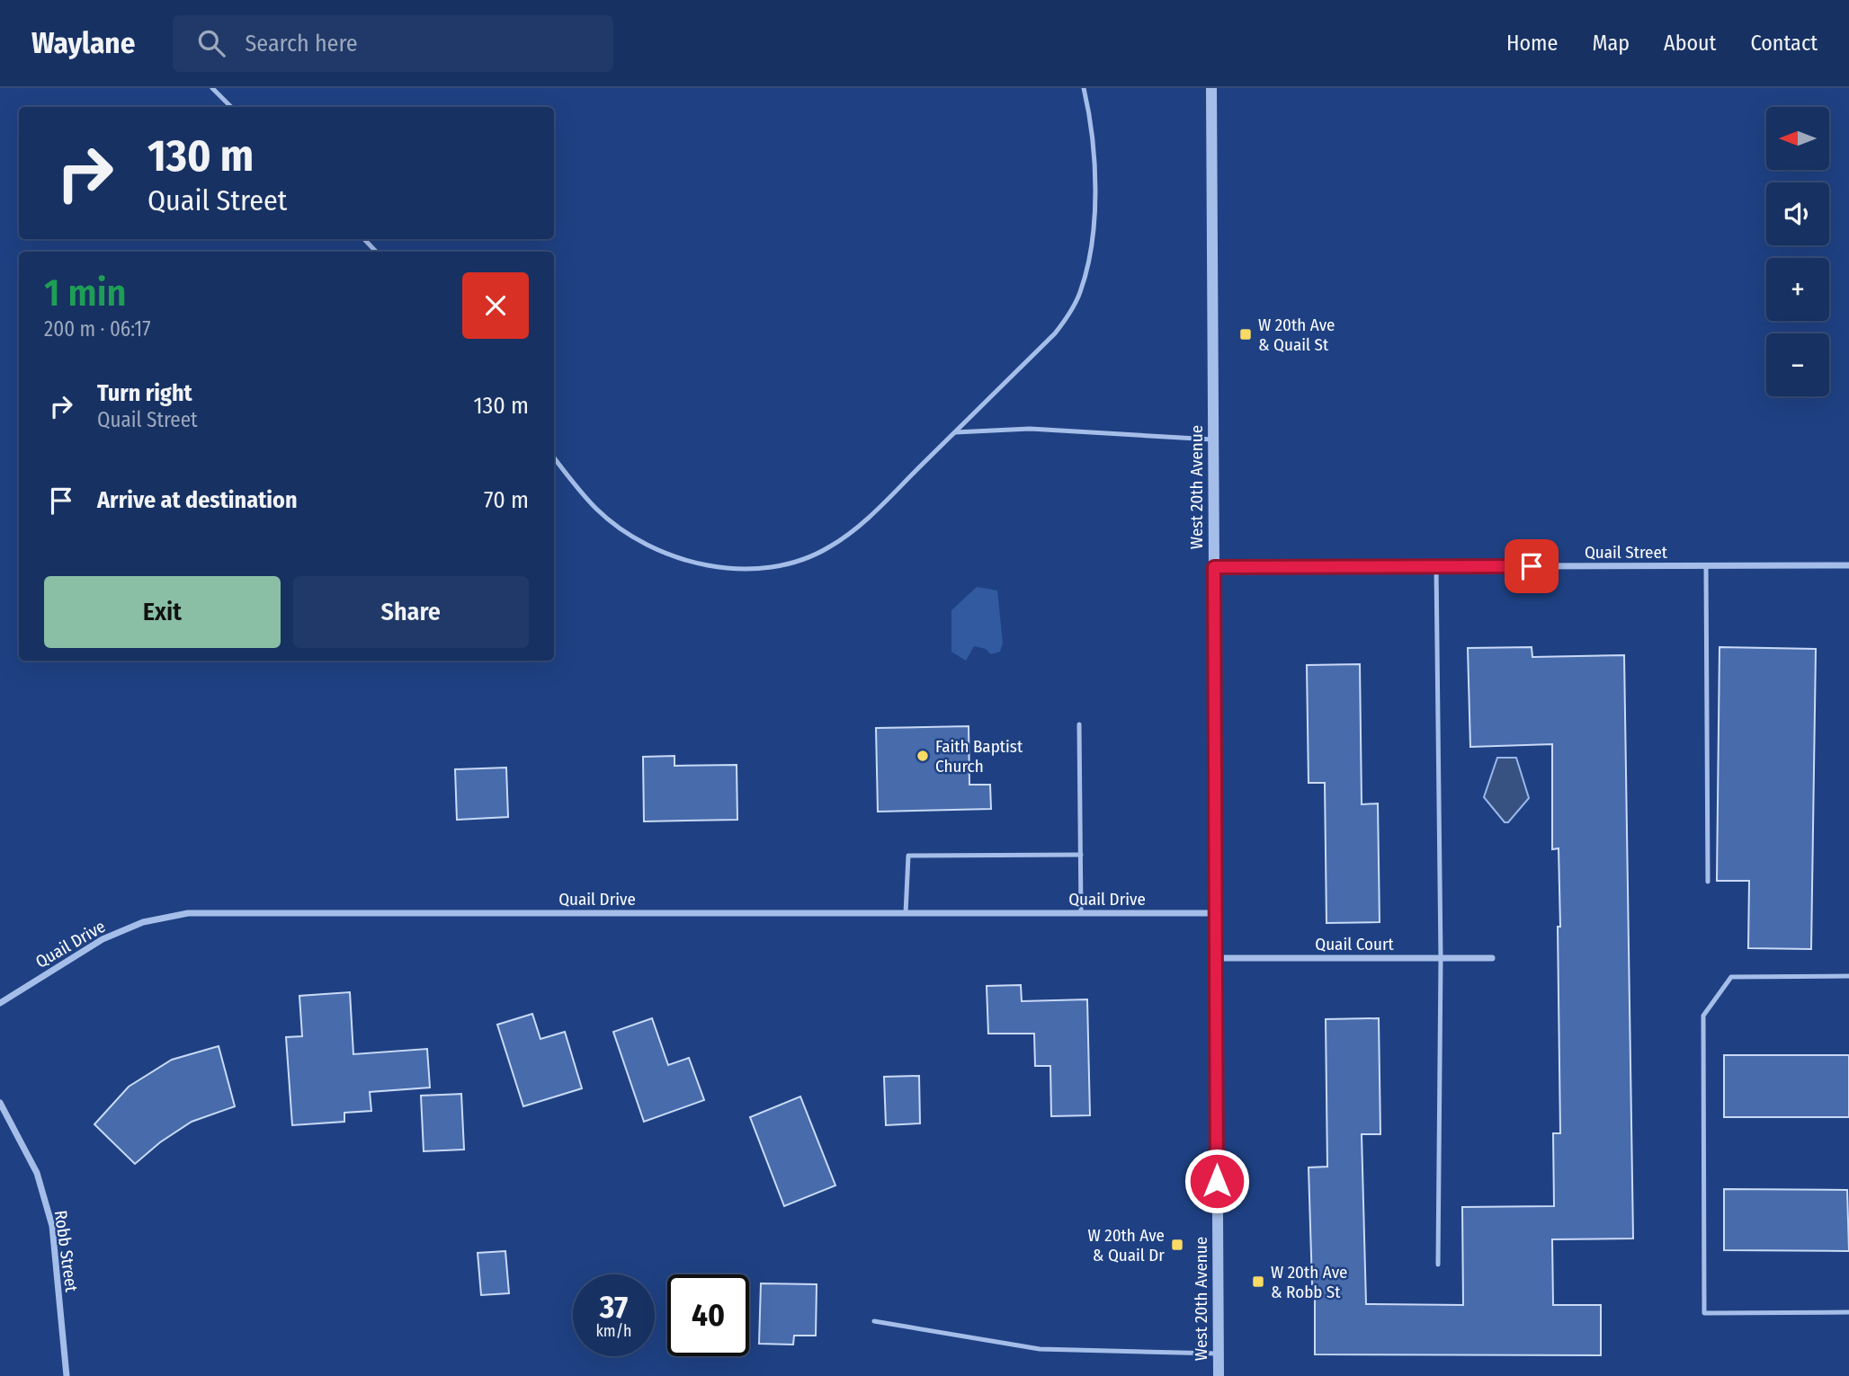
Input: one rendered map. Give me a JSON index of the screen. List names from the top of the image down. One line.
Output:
{"streets":{"street":["West 20th Avenue","Quail Street","Quail Drive","Quail Court","Robb Street"]},"crossings":[["West 20th Avenue","Quail Street"],["West 20th Avenue","Quail Drive"],["West 20th Avenue","Quail Court"]],"places":{"transit":["W 20th Ave & Quail St","W 20th Ave & Quail Dr","W 20th Ave & Robb St"],"other":["Faith Baptist Church"]},"north":"left","page":{"header":"Waylane","search":"Search here","nav":["Home","Map","About","Contact"],"map_buttons":["+","−"],"turn":["130 m","Quail Street"],"heading":["1 min","200 m · 06:17"],"list":[{"name":"Turn right","note":"Quail Street","value":"130 m"},{"name":"Arrive at destination","value":"70 m"}],"buttons":["Exit","Share"],"speed":"37 km/h","limit":"40"}}
